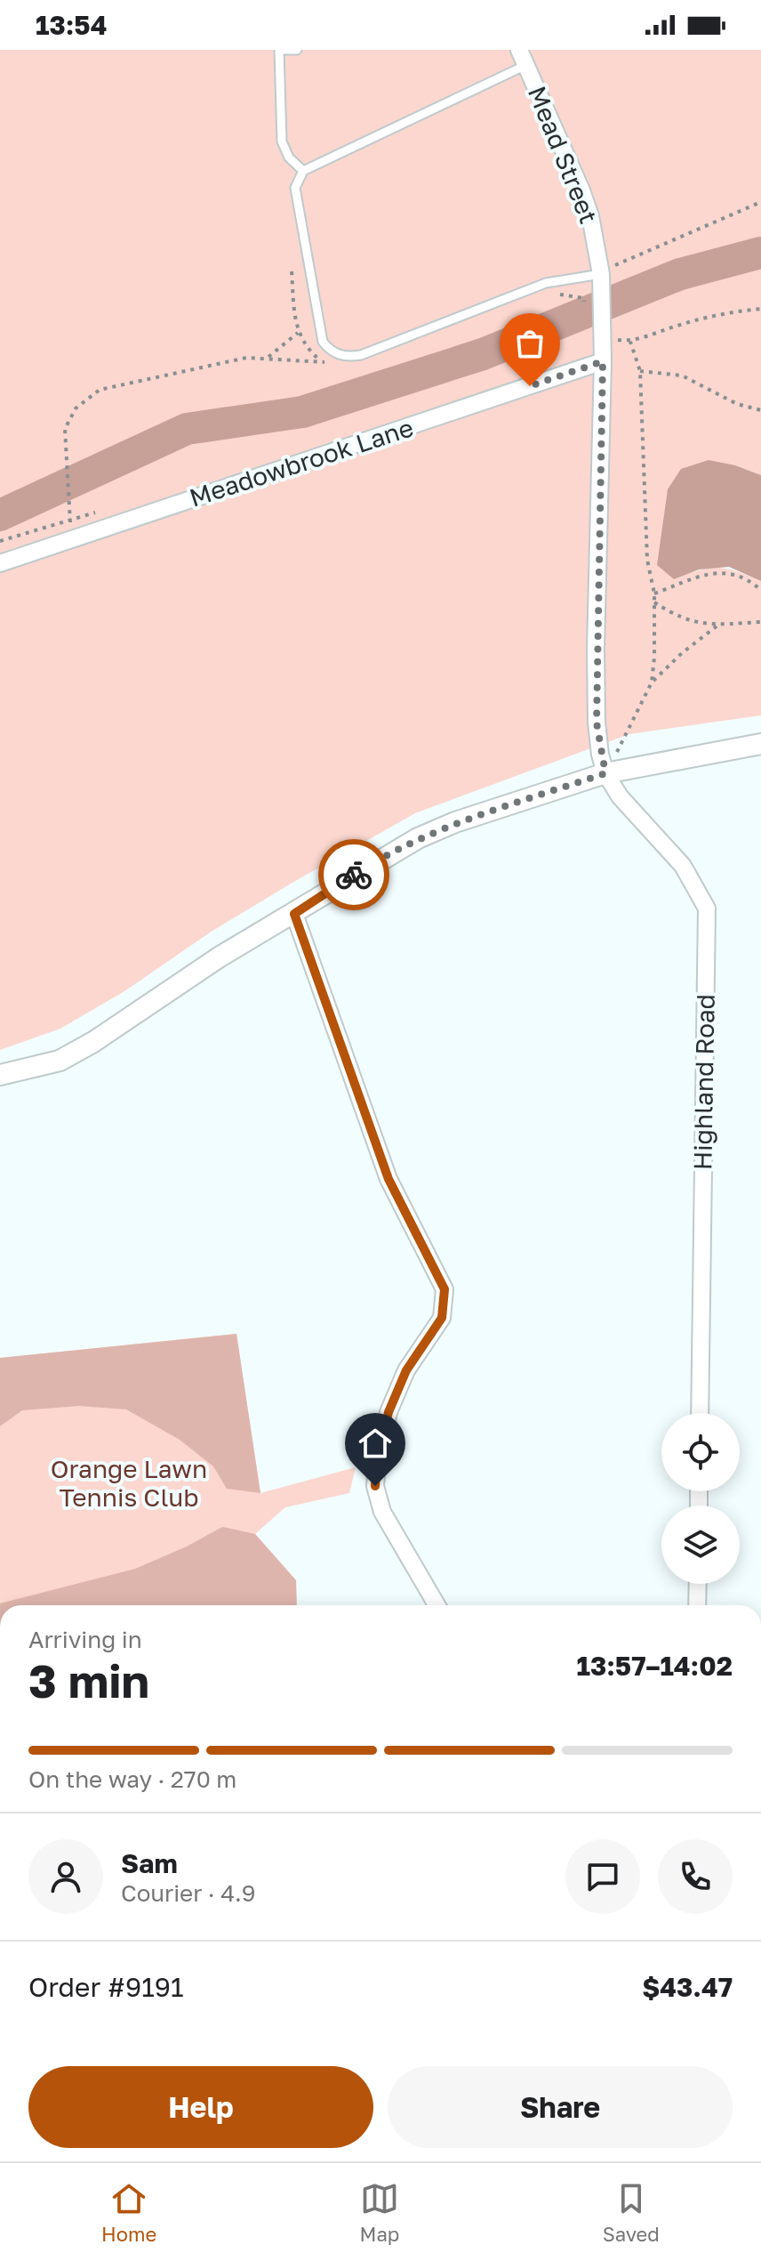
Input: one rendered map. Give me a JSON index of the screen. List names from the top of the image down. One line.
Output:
{"streets":{"street":["Mead Street","Meadowbrook Lane","Highland Road"]},"crossings":[["Mead Street","Meadowbrook Lane"],["Mead Street","Highland Road"]],"parks":["Orange Lawn Tennis Club"],"page":{"status":"13:54","heading":["3 min","Arriving in","13:57–14:02"],"panel":["Sam","Courier · 4.9","Order #9191","$43.47"],"bar":"On the way · 270 m","buttons":["Help","Share"],"tabs":["Home","Map","Saved"]}}
